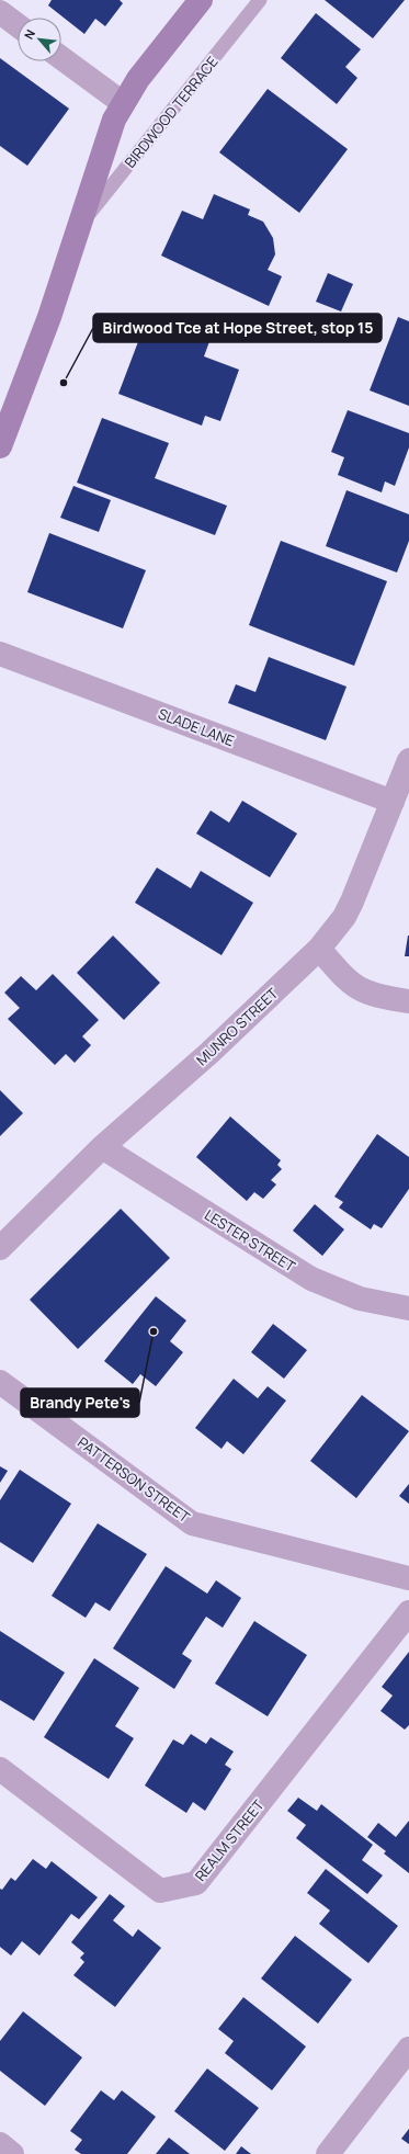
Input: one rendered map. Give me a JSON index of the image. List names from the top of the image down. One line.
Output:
{"streets":{"street":["BIRDWOOD TERRACE","SLADE LANE","MUNRO STREET","LESTER STREET","PATTERSON STREET","REALM STREET"]},"crossings":[["SLADE LANE","MUNRO STREET"],["MUNRO STREET","LESTER STREET"]],"places":["Birdwood Tce at Hope Street, stop 15","Brandy Pete's"],"north":"top left"}
